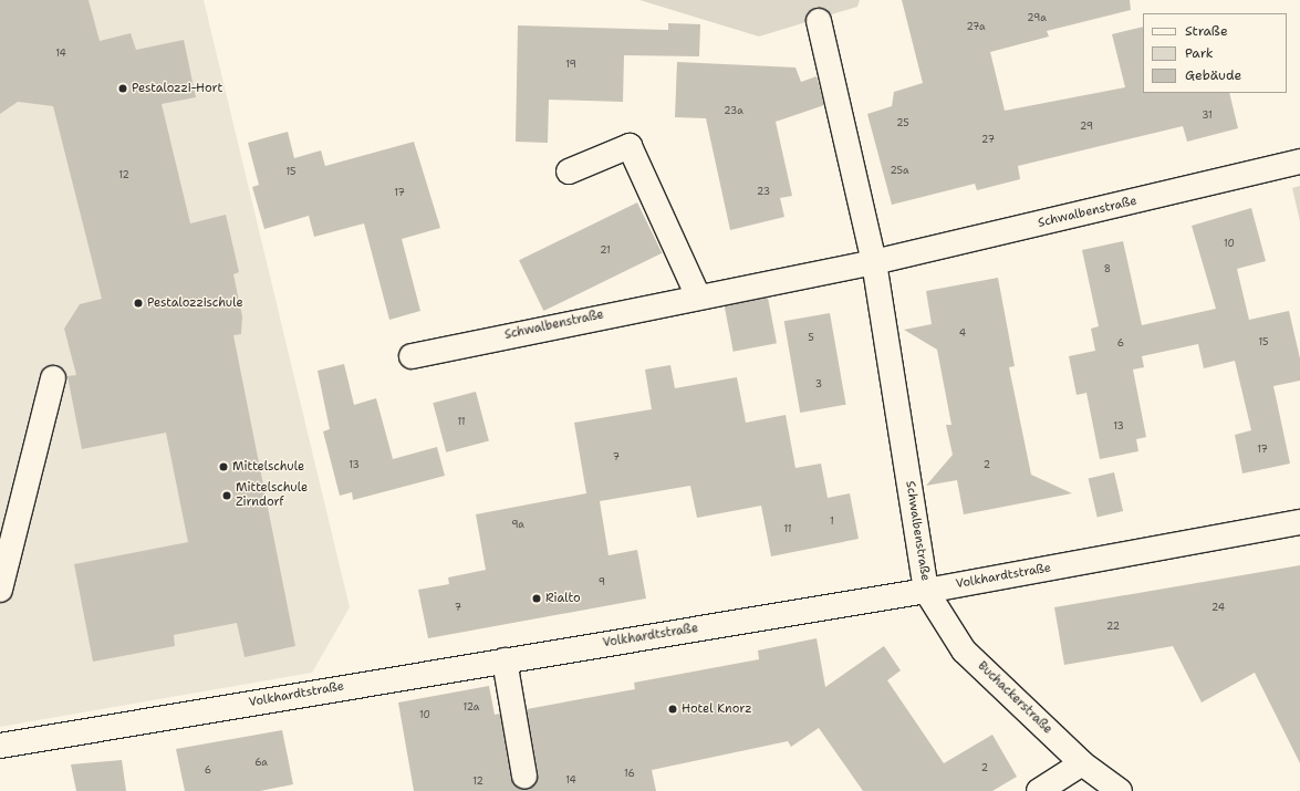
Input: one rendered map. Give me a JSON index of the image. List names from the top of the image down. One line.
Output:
{"streets":{"street":["Schwalbenstraße","Volkhardtstraße","Buchackerstraße"]},"crossings":[["Schwalbenstraße","Volkhardtstraße"],["Schwalbenstraße","Buchackerstraße"],["Volkhardtstraße","Buchackerstraße"]],"places":["Pestalozzi-Hort","Pestalozzischule","Mittelschule","Mittelschule Zirndorf","Rialto","Hotel Knorz"],"house_numbers":["29a","27a","14","19","23a","31","25","29","27","25a","15","12","23","17","10","21","8","4","5","15","6","3","11","13","17","7","13","2","1","9a","11","9","7","24","22","12a","10","6a","2","6","16","14","12"],"legend":["Straße","Park","Gebäude"]}
